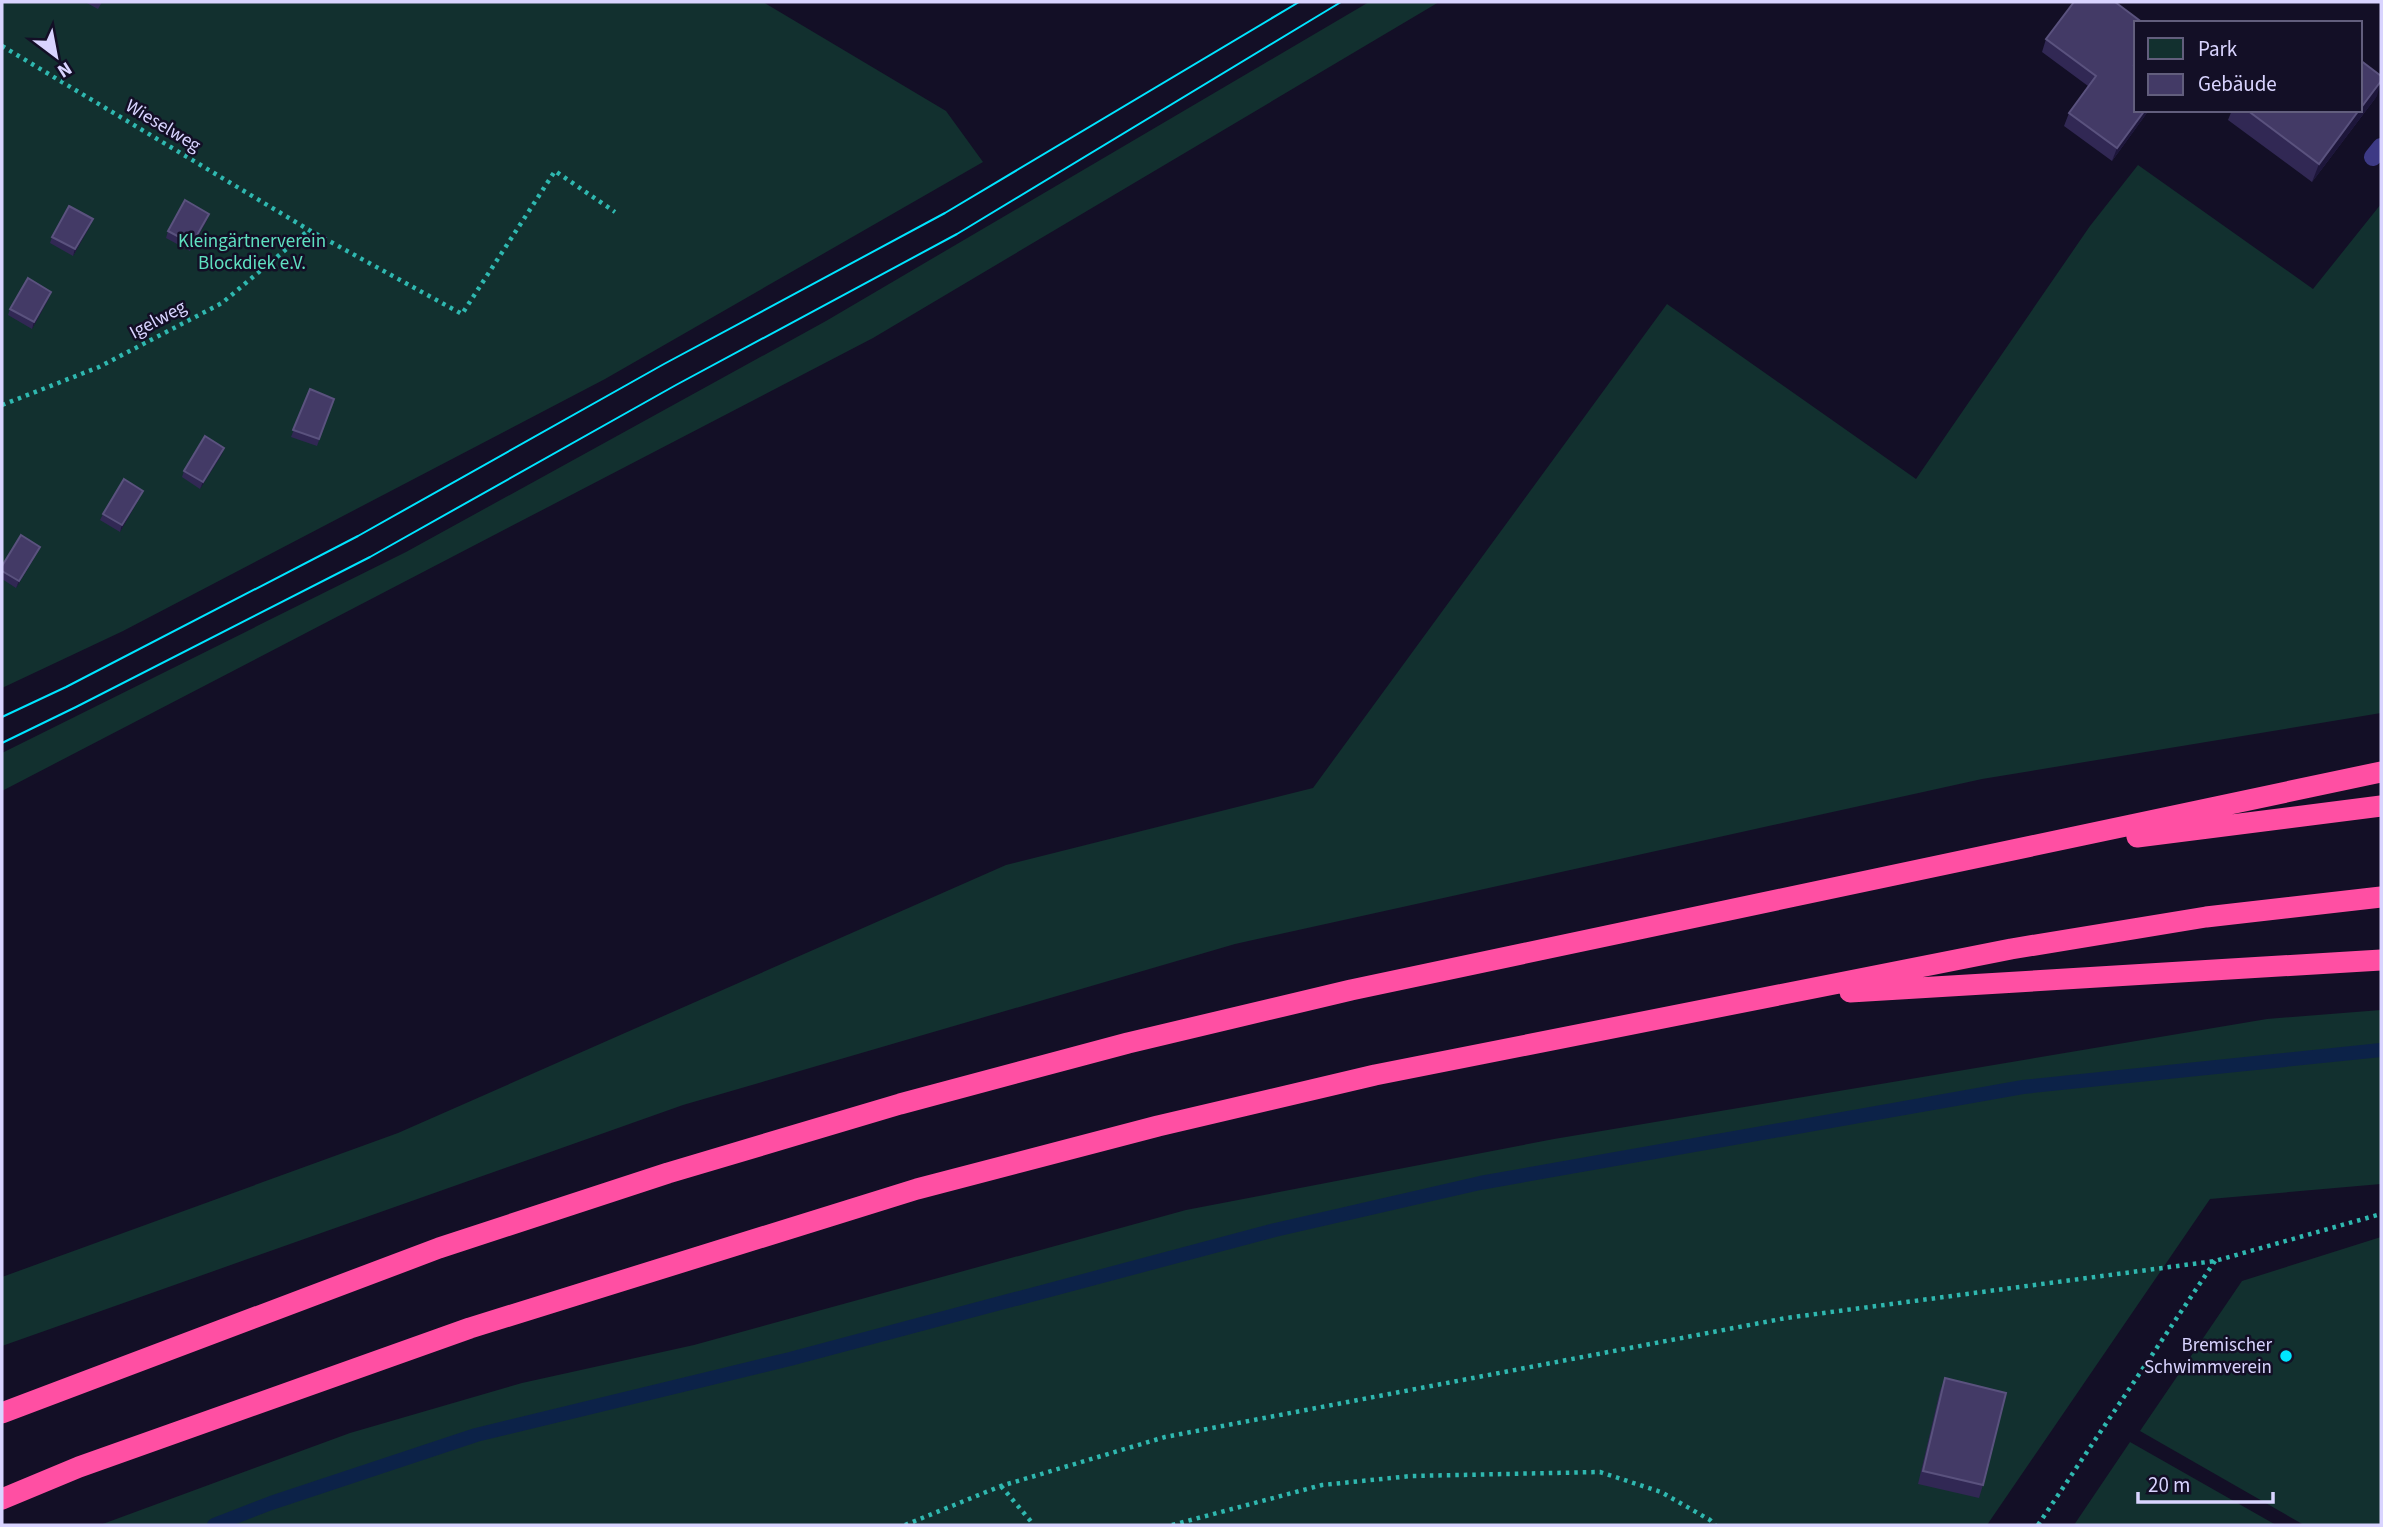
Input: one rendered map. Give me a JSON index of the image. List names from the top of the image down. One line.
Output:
{"streets":{"path":["Wieselweg","Igelweg"]},"crossings":[["Wieselweg","Igelweg"]],"parks":["Kleingärtnerverein Blockdiek e.V."],"places":["Bremischer Schwimmverein"],"legend":["Park","Gebäude"],"scale_bar":"20 m","north":"bottom right"}
